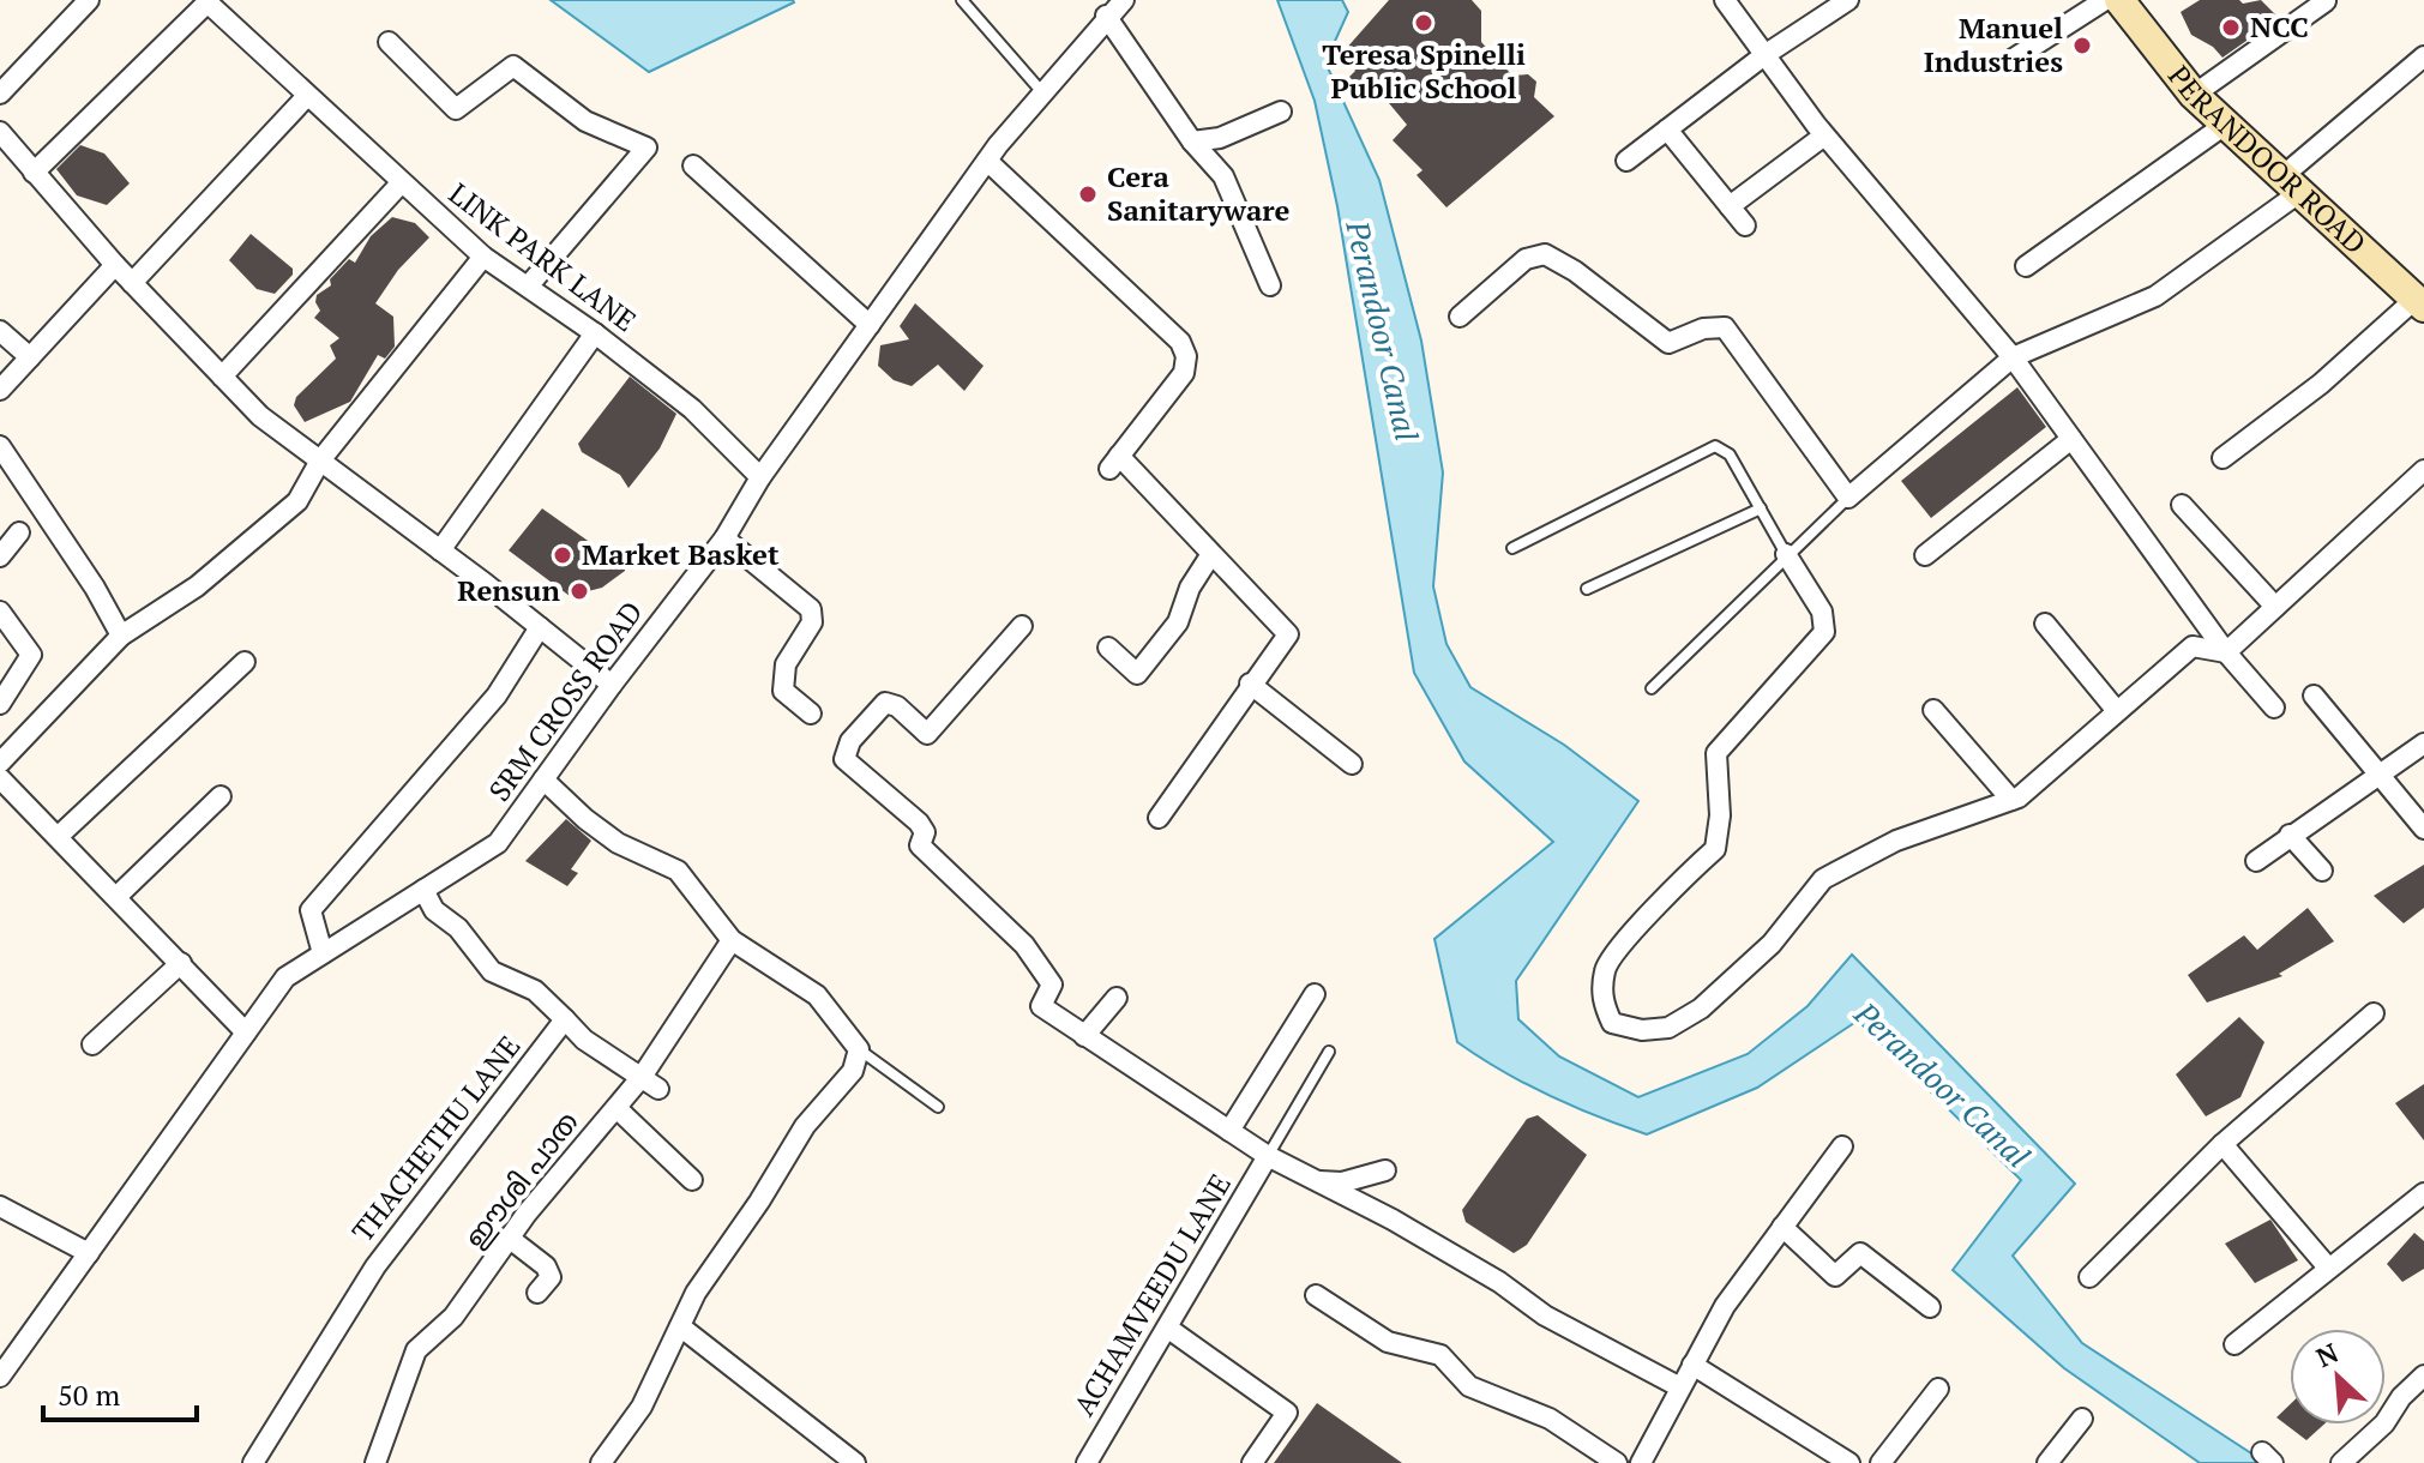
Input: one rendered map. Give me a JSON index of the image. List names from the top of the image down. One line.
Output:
{"streets":{"main road":["PERANDOOR ROAD"],"street":["LINK PARK LANE","SRM CROSS ROAD","THACHETHU LANE","ഈശി പാത","ACHAMVEEDU LANE"]},"crossings":[["LINK PARK LANE","SRM CROSS ROAD"]],"water":["Perandoor Canal"],"places":["Teresa Spinelli Public School","NCC","Manuel Industries","Cera Sanitaryware","Market Basket","Rensun"],"scale_bar":"50 m","north":"top left"}
